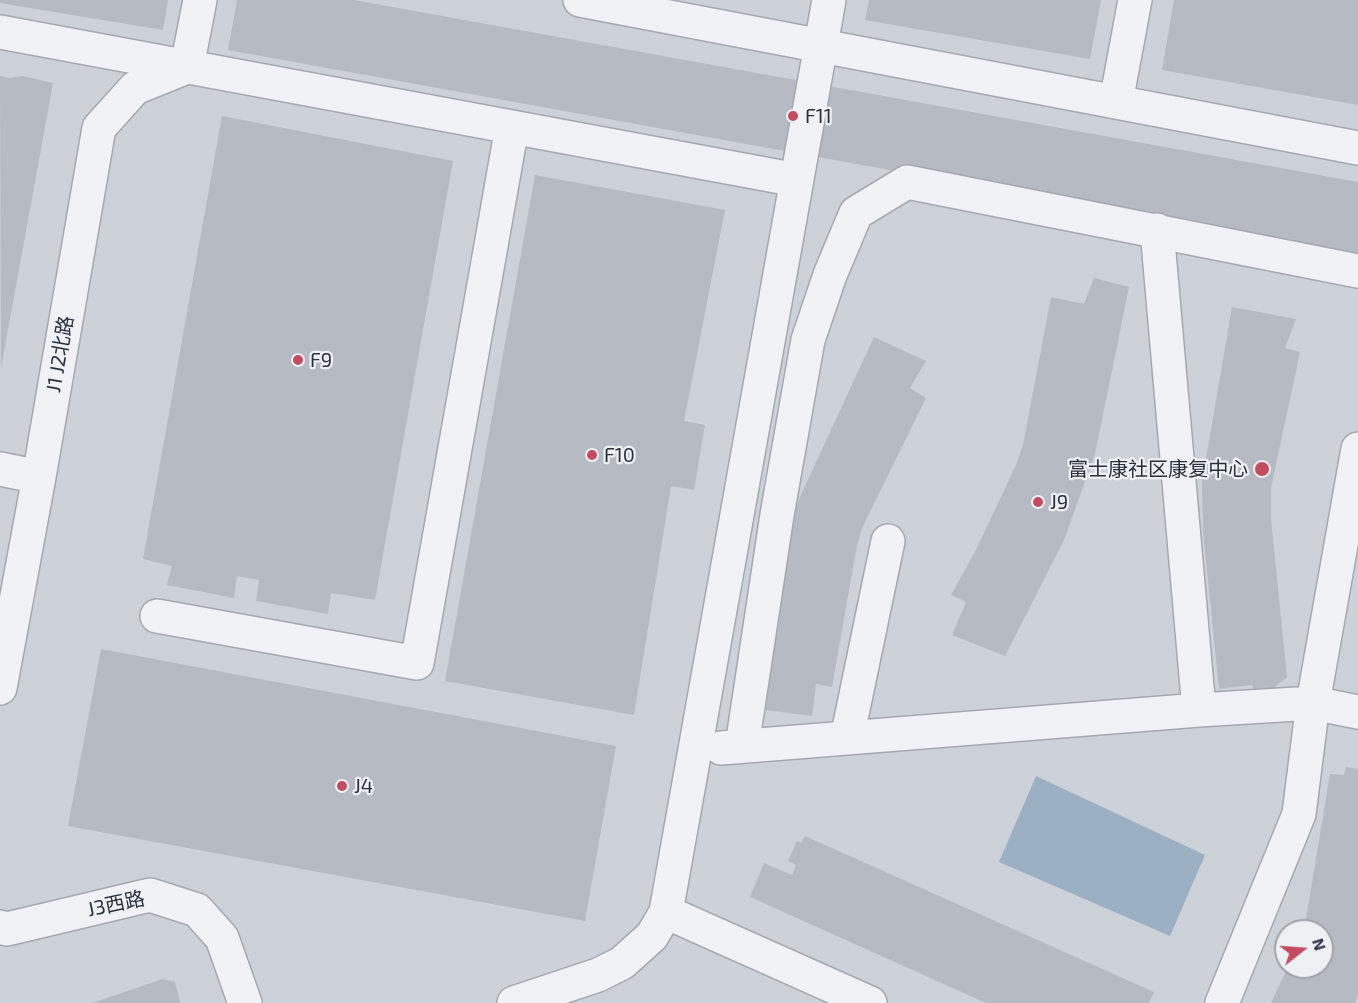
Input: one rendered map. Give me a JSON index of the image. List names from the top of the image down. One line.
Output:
{"streets":{"street":["J1 J2北路","J3西路"]},"places":["F11","F9","F10","富士康社区康复中心","J9","J4"],"north":"right"}
